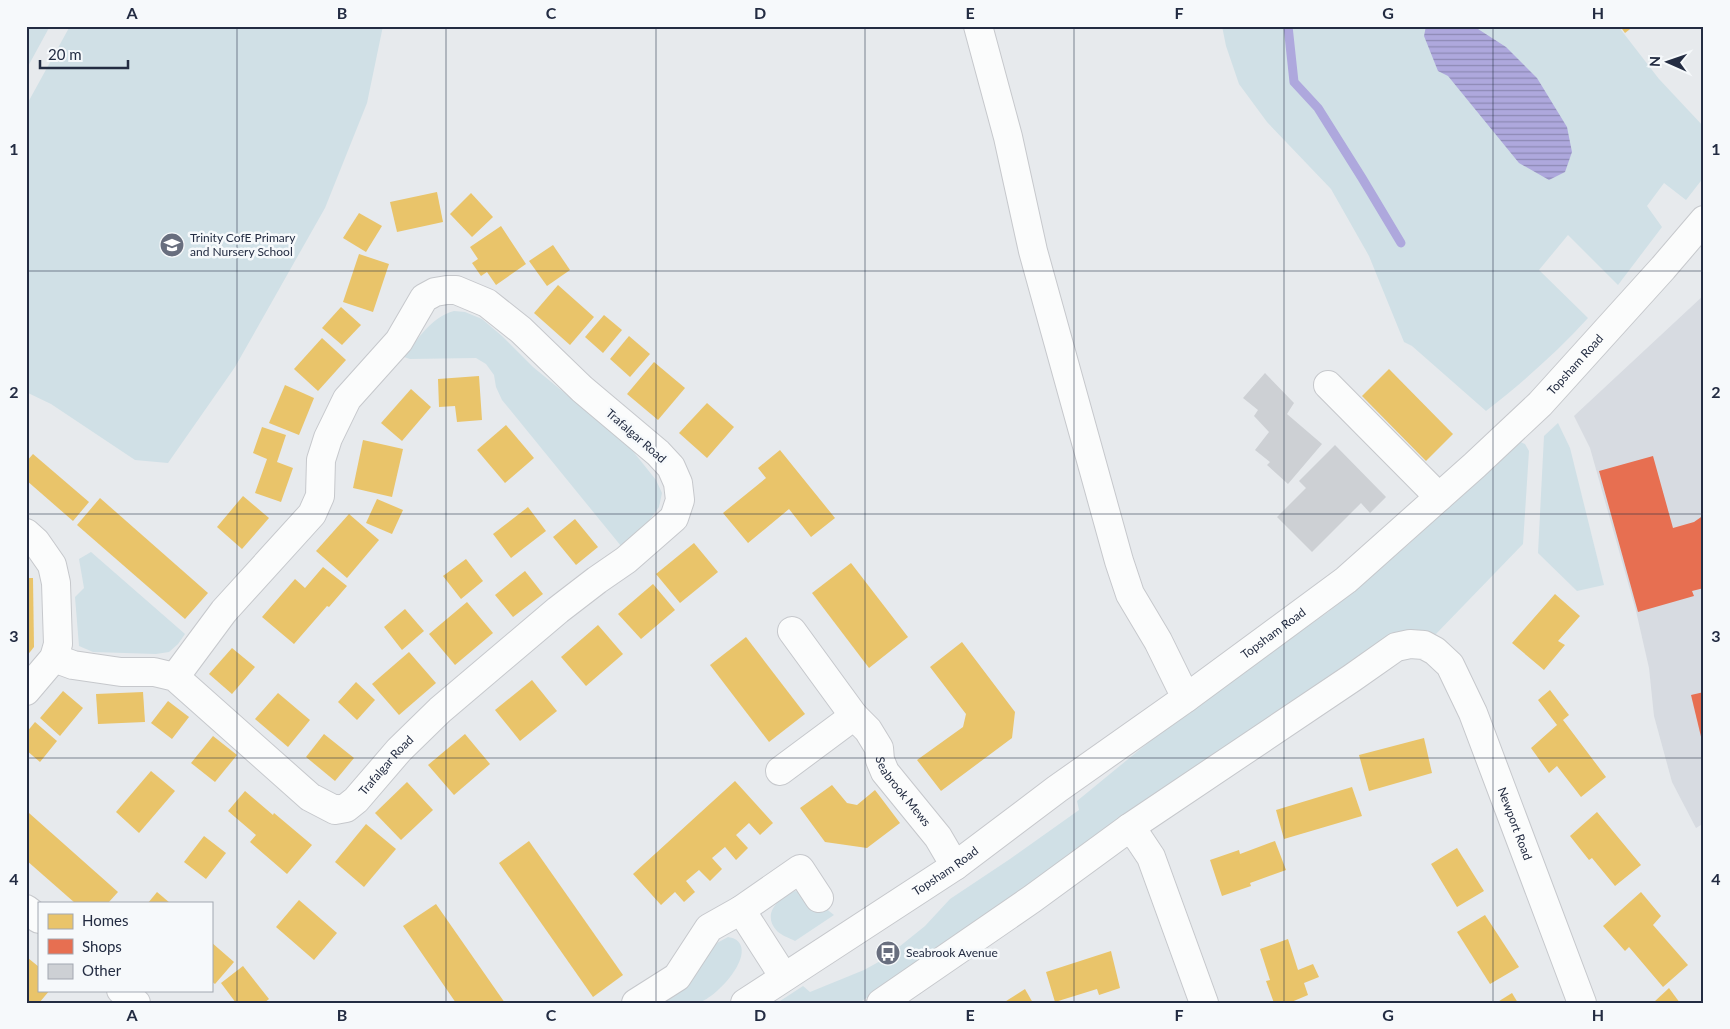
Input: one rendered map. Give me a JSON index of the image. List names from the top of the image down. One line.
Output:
{"streets":{"street":["Topsham Road","Trafalgar Road","Seabrook Mews","Newport Road"]},"crossings":[["Topsham Road","Seabrook Mews"]],"places":{"school or university":["Trinity CofE Primary and Nursery School"],"bus stop":["Seabrook Avenue"]},"legend":["Homes","Shops","Other"],"scale_bar":"20 m","north":"left","grid":{"columns":["A","B","C","D","E","F","G","H"],"rows":["1","2","3","4"]}}
